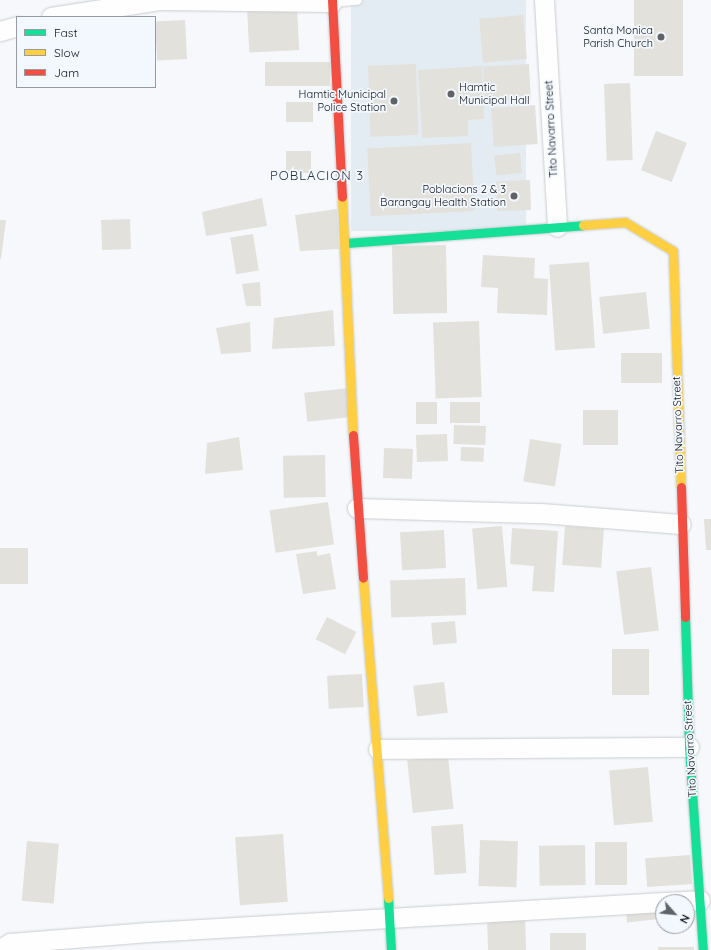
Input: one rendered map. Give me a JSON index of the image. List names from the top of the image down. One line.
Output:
{"streets":{"street":["Tito Navarro Street"]},"districts":["POBLACION 3"],"places":["Santa Monica Parish Church","Hamtic Municipal Hall","Hamtic Municipal Police Station","Poblacions 2 & 3 Barangay Health Station"],"legend":["Fast","Slow","Jam"],"north":"bottom right"}
